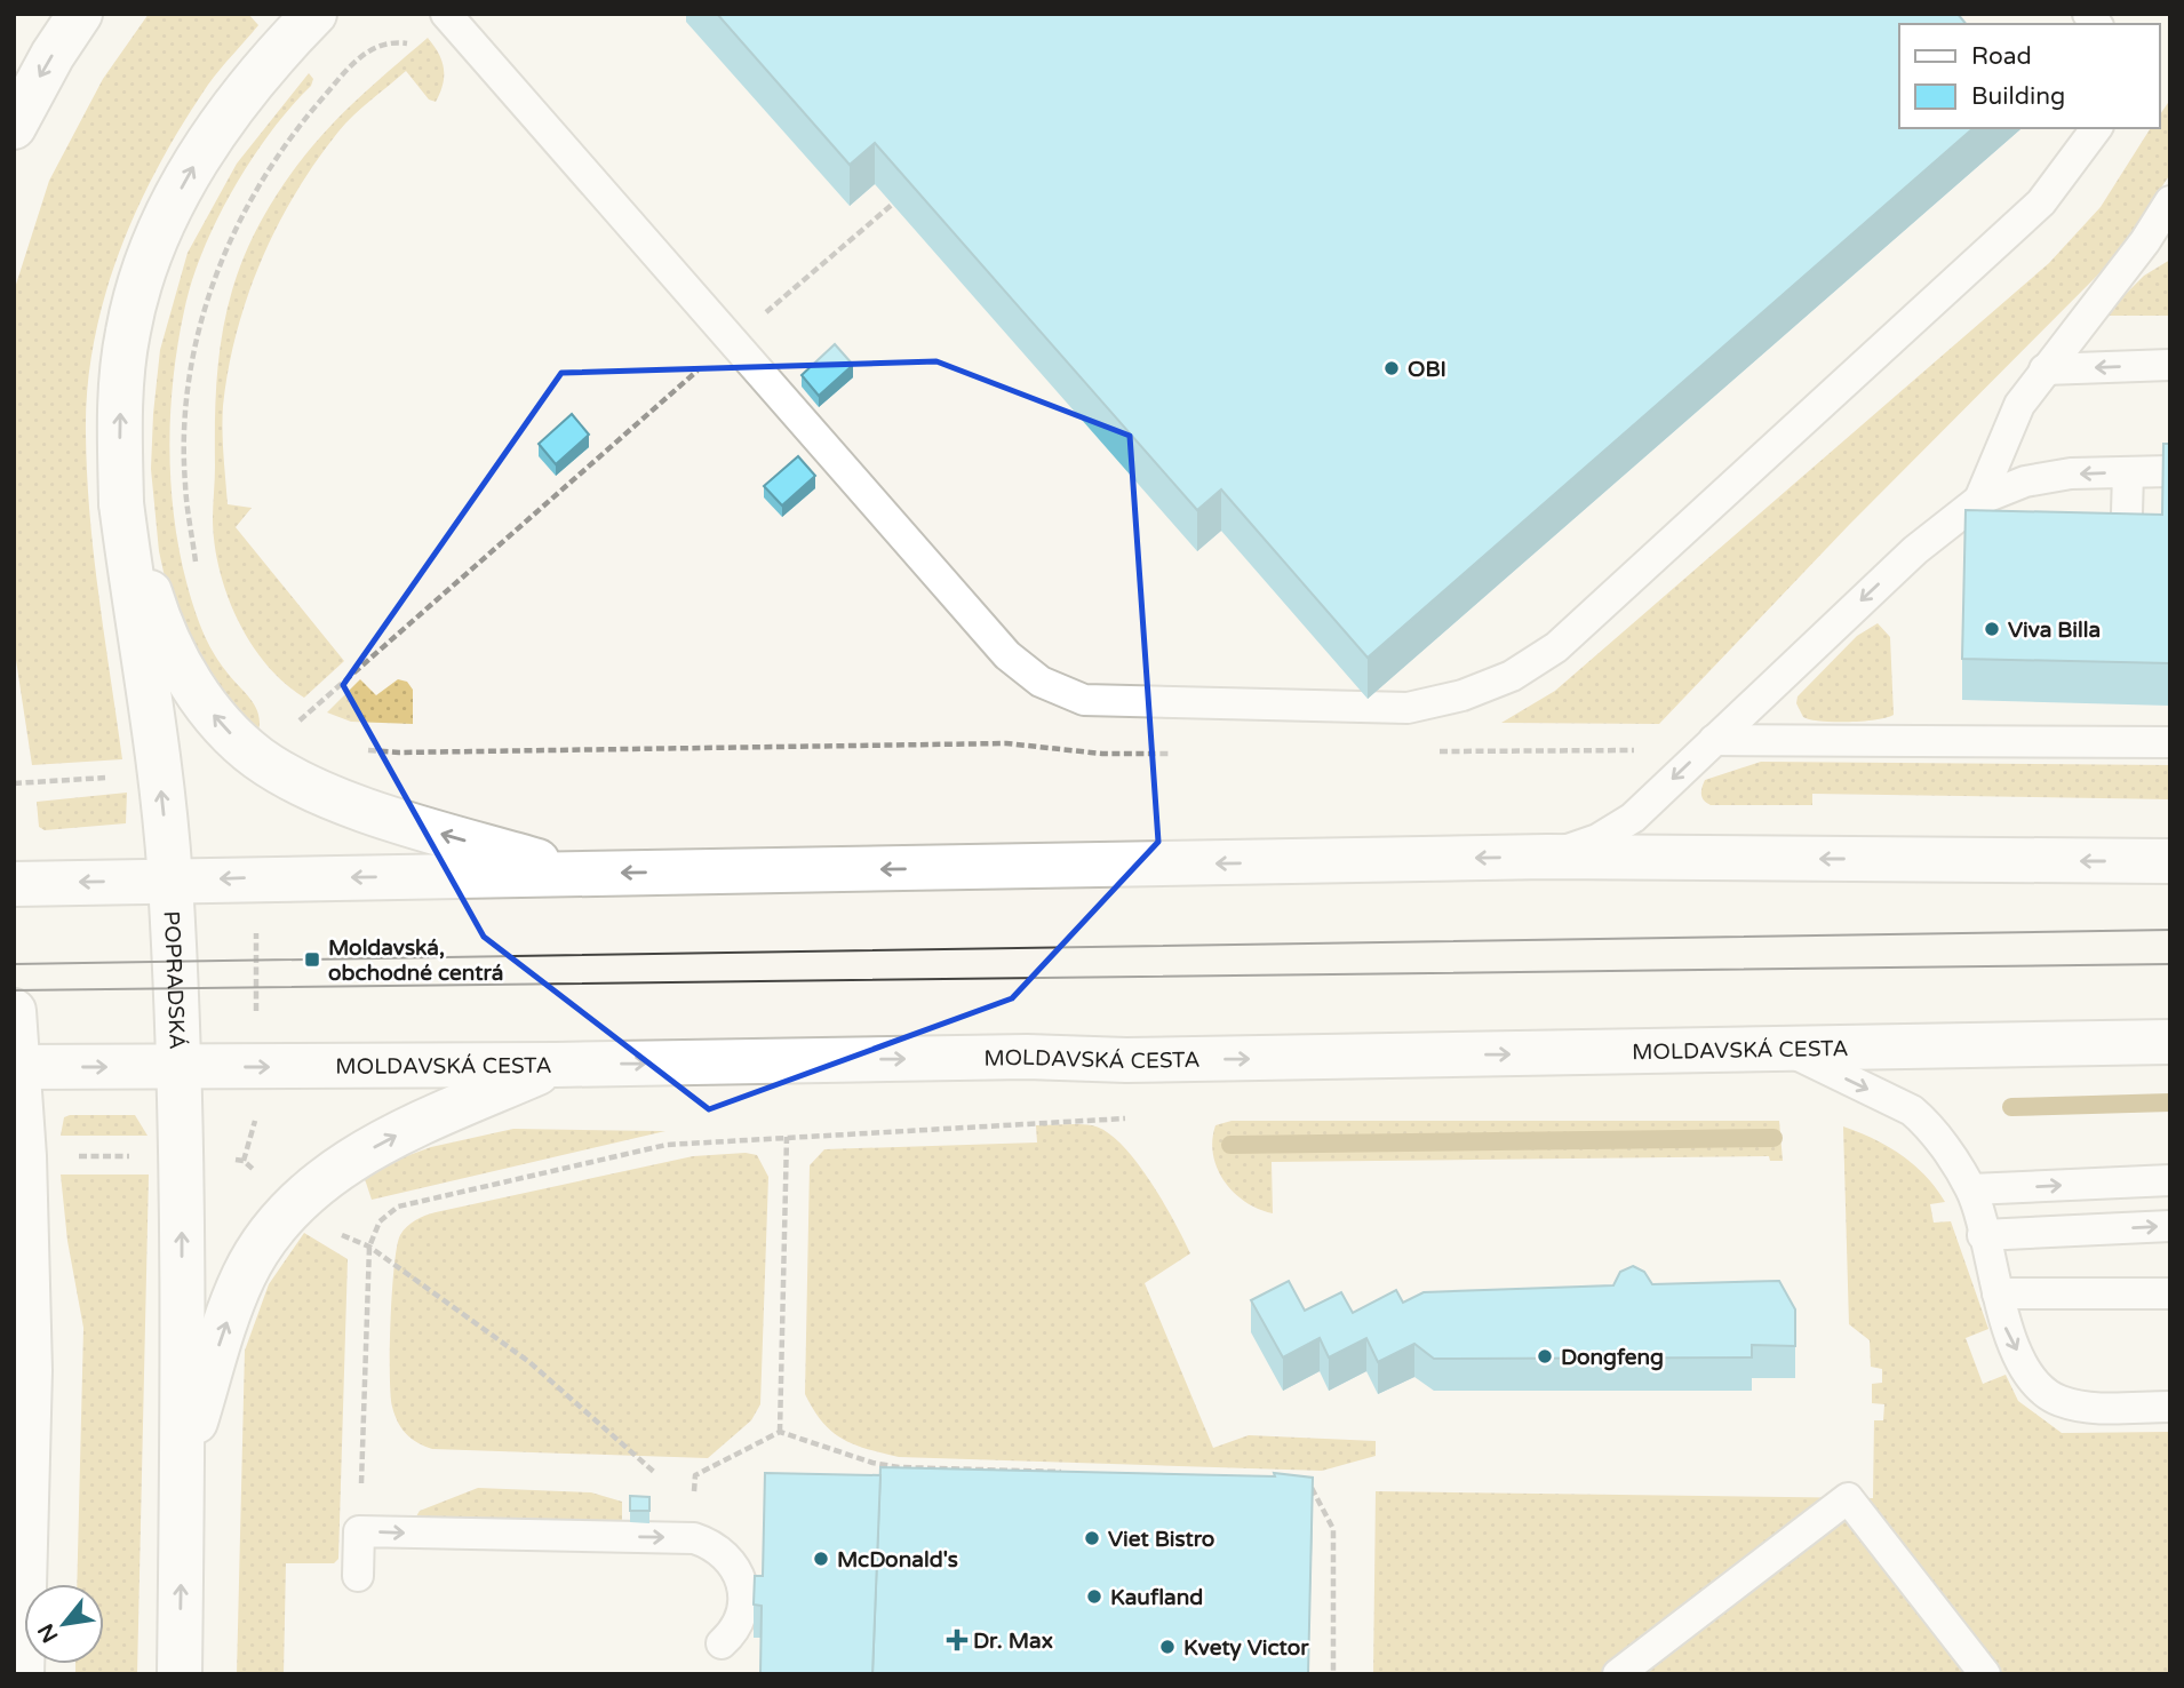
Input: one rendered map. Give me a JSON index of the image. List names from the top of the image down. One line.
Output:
{"streets":{"street":["POPRADSKÁ","MOLDAVSKÁ CESTA"]},"crossings":[["POPRADSKÁ","MOLDAVSKÁ CESTA"]],"places":{"other":["OBI","Viva Billa","Dongfeng","Viet Bistro","McDonald's","Kaufland","Kvety Victor"],"transit":["Moldavská, obchodné centrá"],"health":["Dr. Max"]},"legend":["Road","Building"],"north":"bottom left"}
